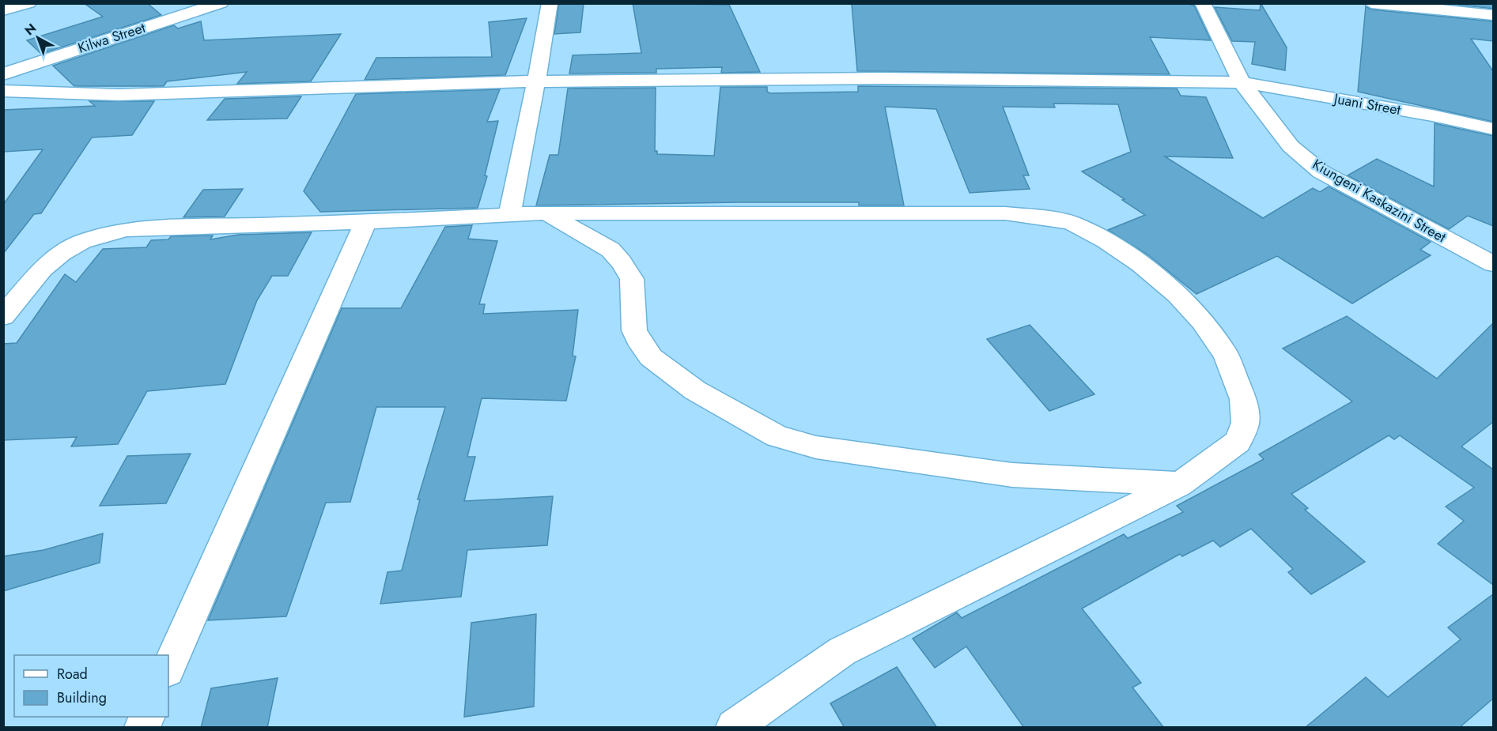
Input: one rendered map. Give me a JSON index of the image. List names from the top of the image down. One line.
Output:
{"streets":{"street":["Kilwa Street","Juani Street","Kiungeni Kaskazini Street"]},"crossings":[["Juani Street","Kiungeni Kaskazini Street"]],"legend":["Road","Building"],"north":"top left"}
